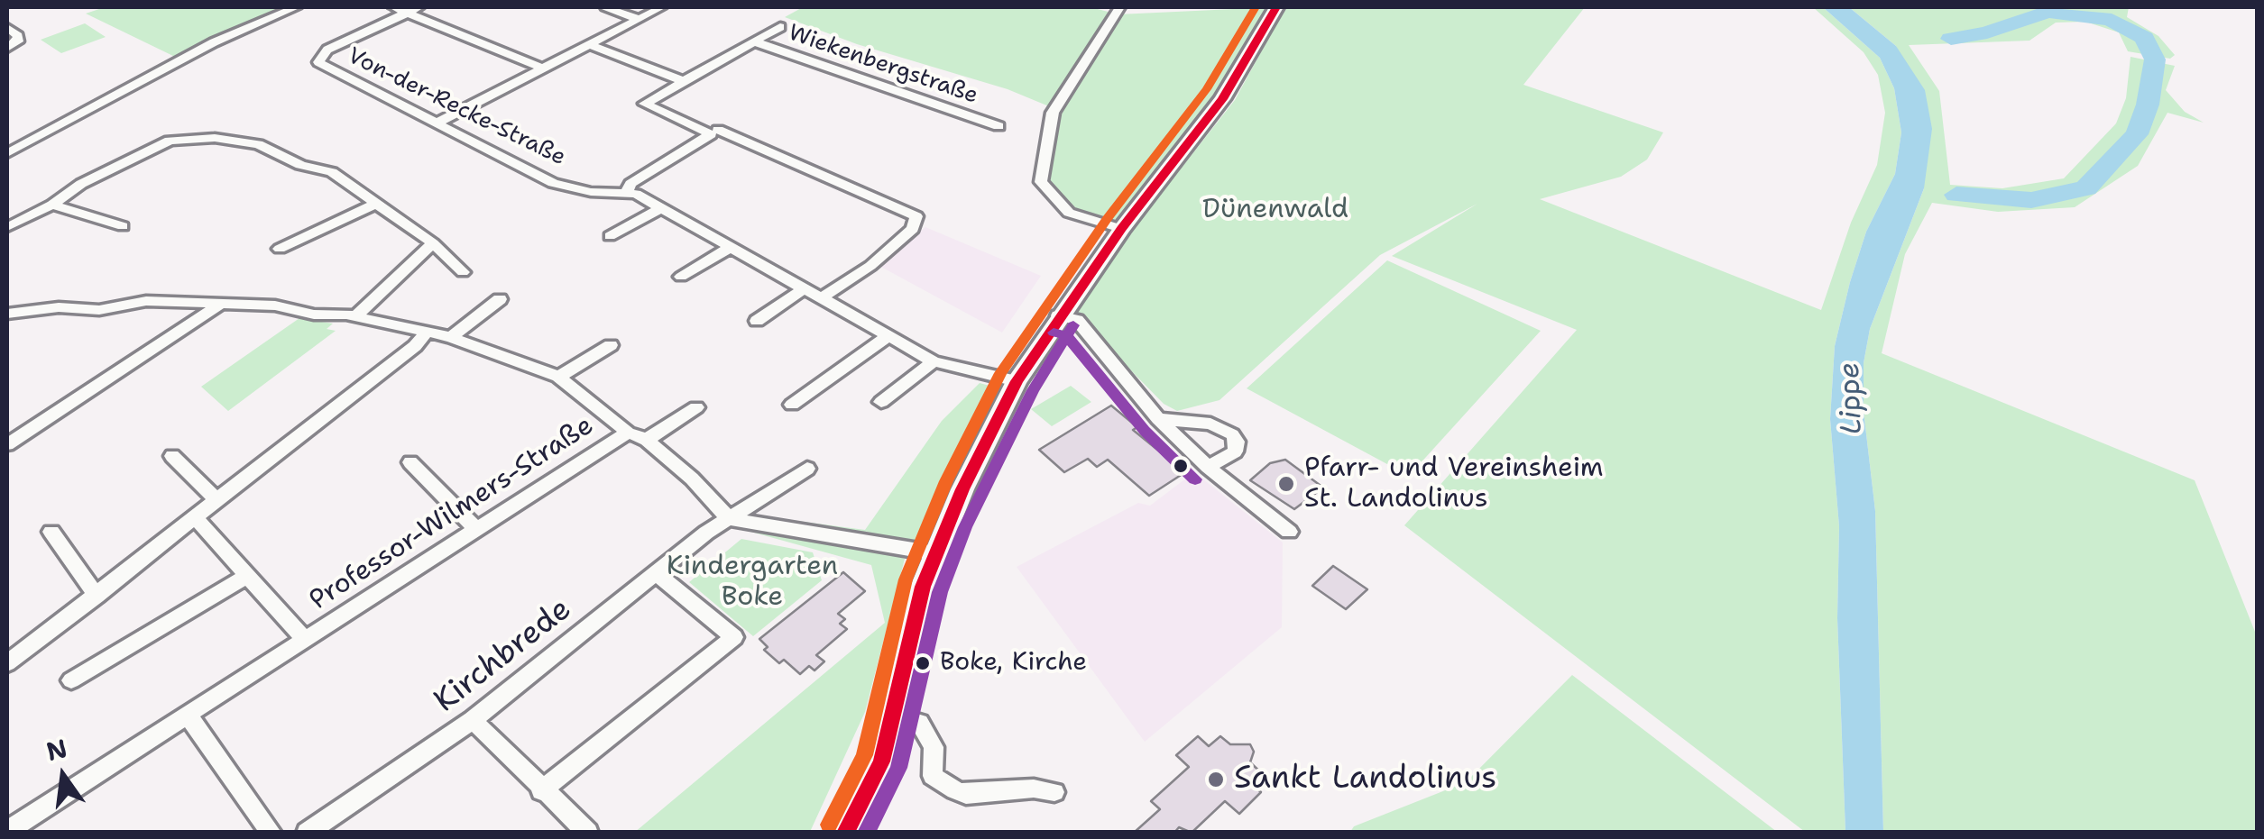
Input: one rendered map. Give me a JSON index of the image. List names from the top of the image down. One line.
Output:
{"streets":{"street":["Wiekenbergstraße","Von-der-Recke-Straße","Professor-Wilmers-Straße","Kirchbrede"]},"water":["Lippe"],"parks":["Dünenwald","Kindergarten Boke"],"places":["Pfarr- und Vereinsheim St. Landolinus","Boke, Kirche","Sankt Landolinus"],"north":"top"}
